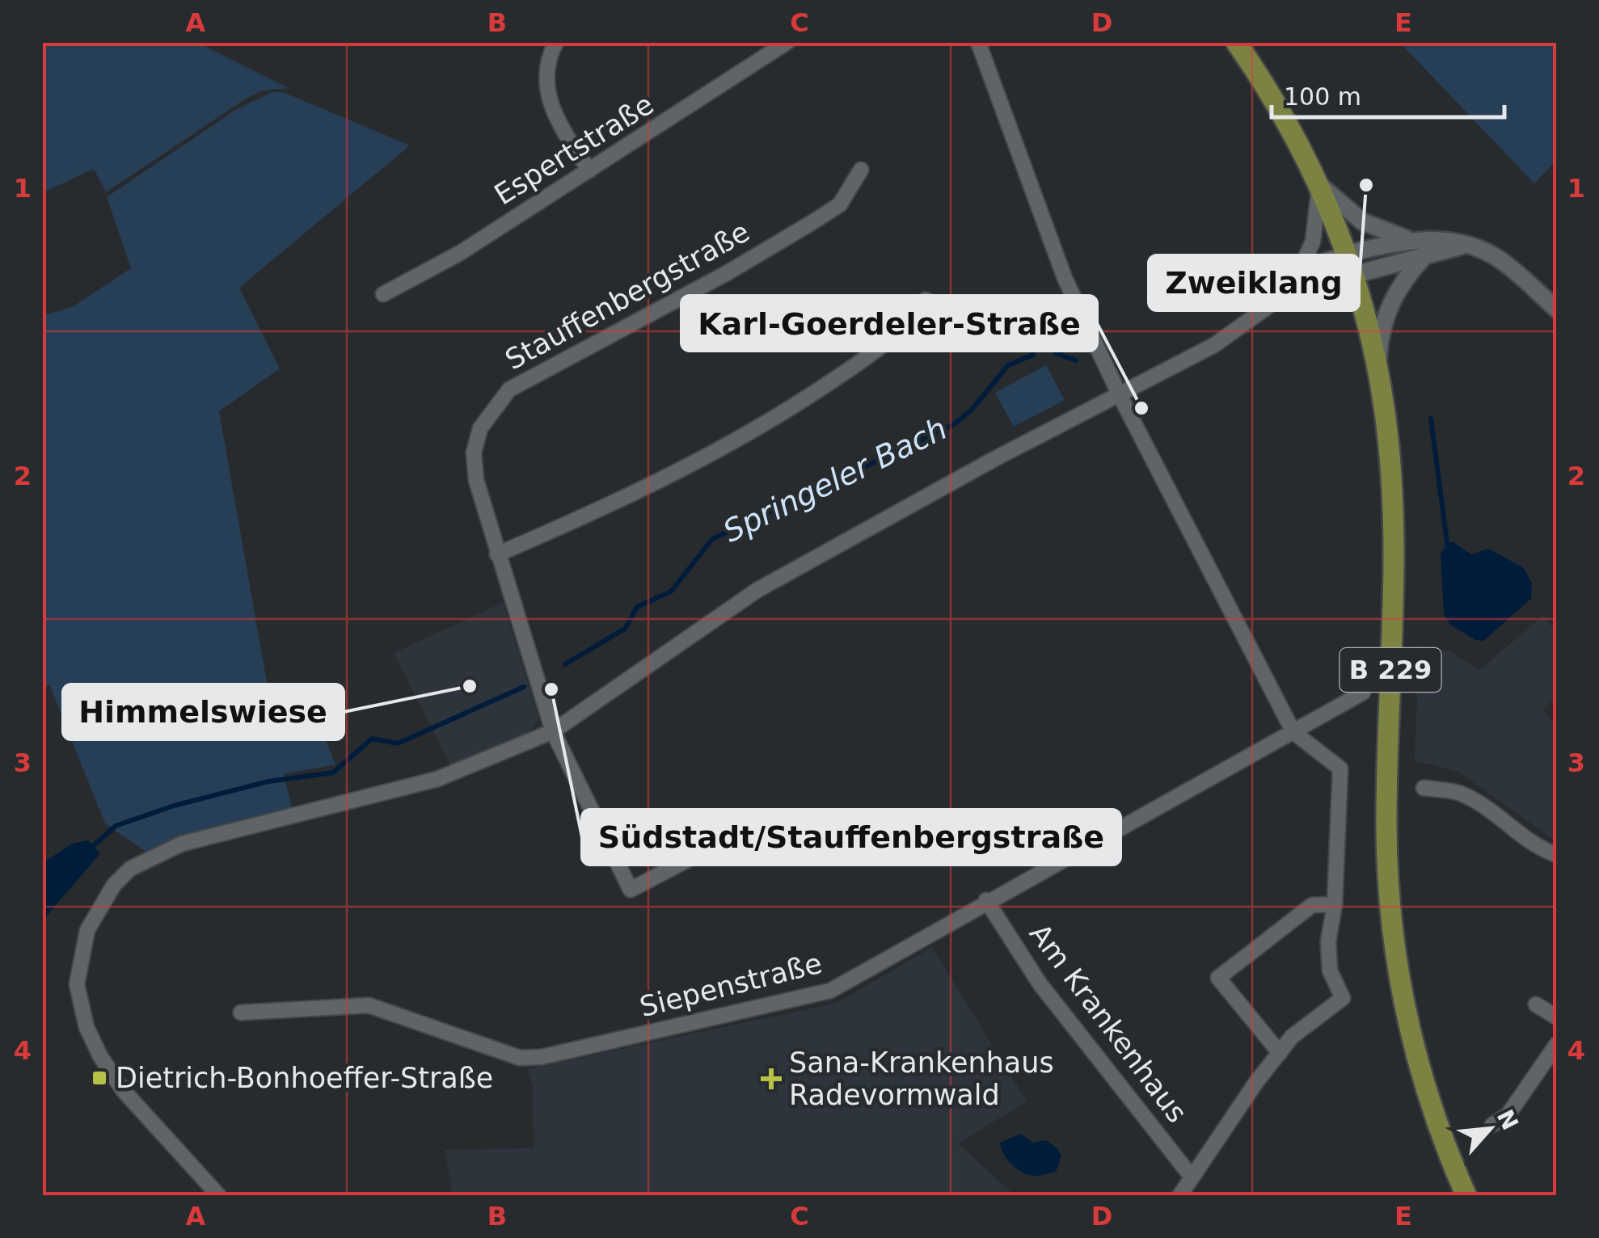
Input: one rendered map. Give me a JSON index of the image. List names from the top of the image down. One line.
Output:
{"streets":{"main road":["B 229"],"street":["Espertstraße","Stauffenbergstraße","Siepenstraße","Am Krankenhaus"]},"crossings":[["Siepenstraße","Am Krankenhaus"]],"water":["Springeler Bach"],"places":{"other":["Zweiklang","Karl-Goerdeler-Straße","Himmelswiese","Südstadt/Stauffenbergstraße"],"transit":["Dietrich-Bonhoeffer-Straße"],"health":["Sana-Krankenhaus Radevormwald"]},"scale_bar":"100 m","north":"top right","grid":{"columns":["A","B","C","D","E"],"rows":["1","2","3","4"]}}
